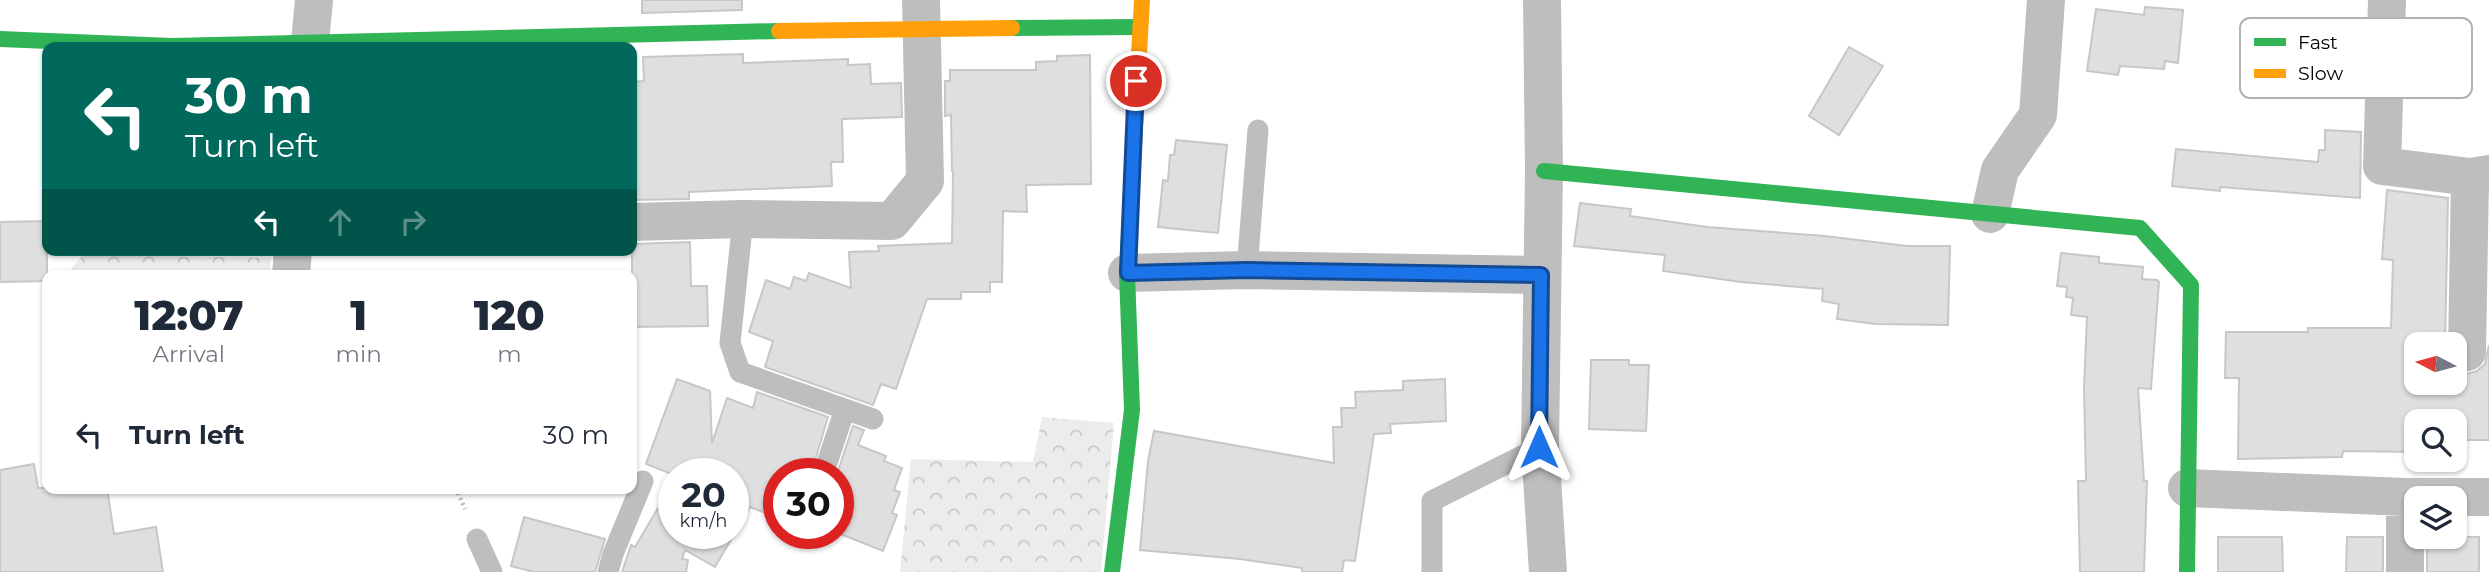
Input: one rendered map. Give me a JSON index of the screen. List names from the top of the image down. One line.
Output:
{"legend":["Fast","Slow"],"north":"left","page":{"turn":["30 m","Turn left"],"eta":["12:07","Arrival","1","min","120","m"],"list":[{"name":"Turn left","value":"30 m"}],"speed":"20 km/h","limit":"30"}}
